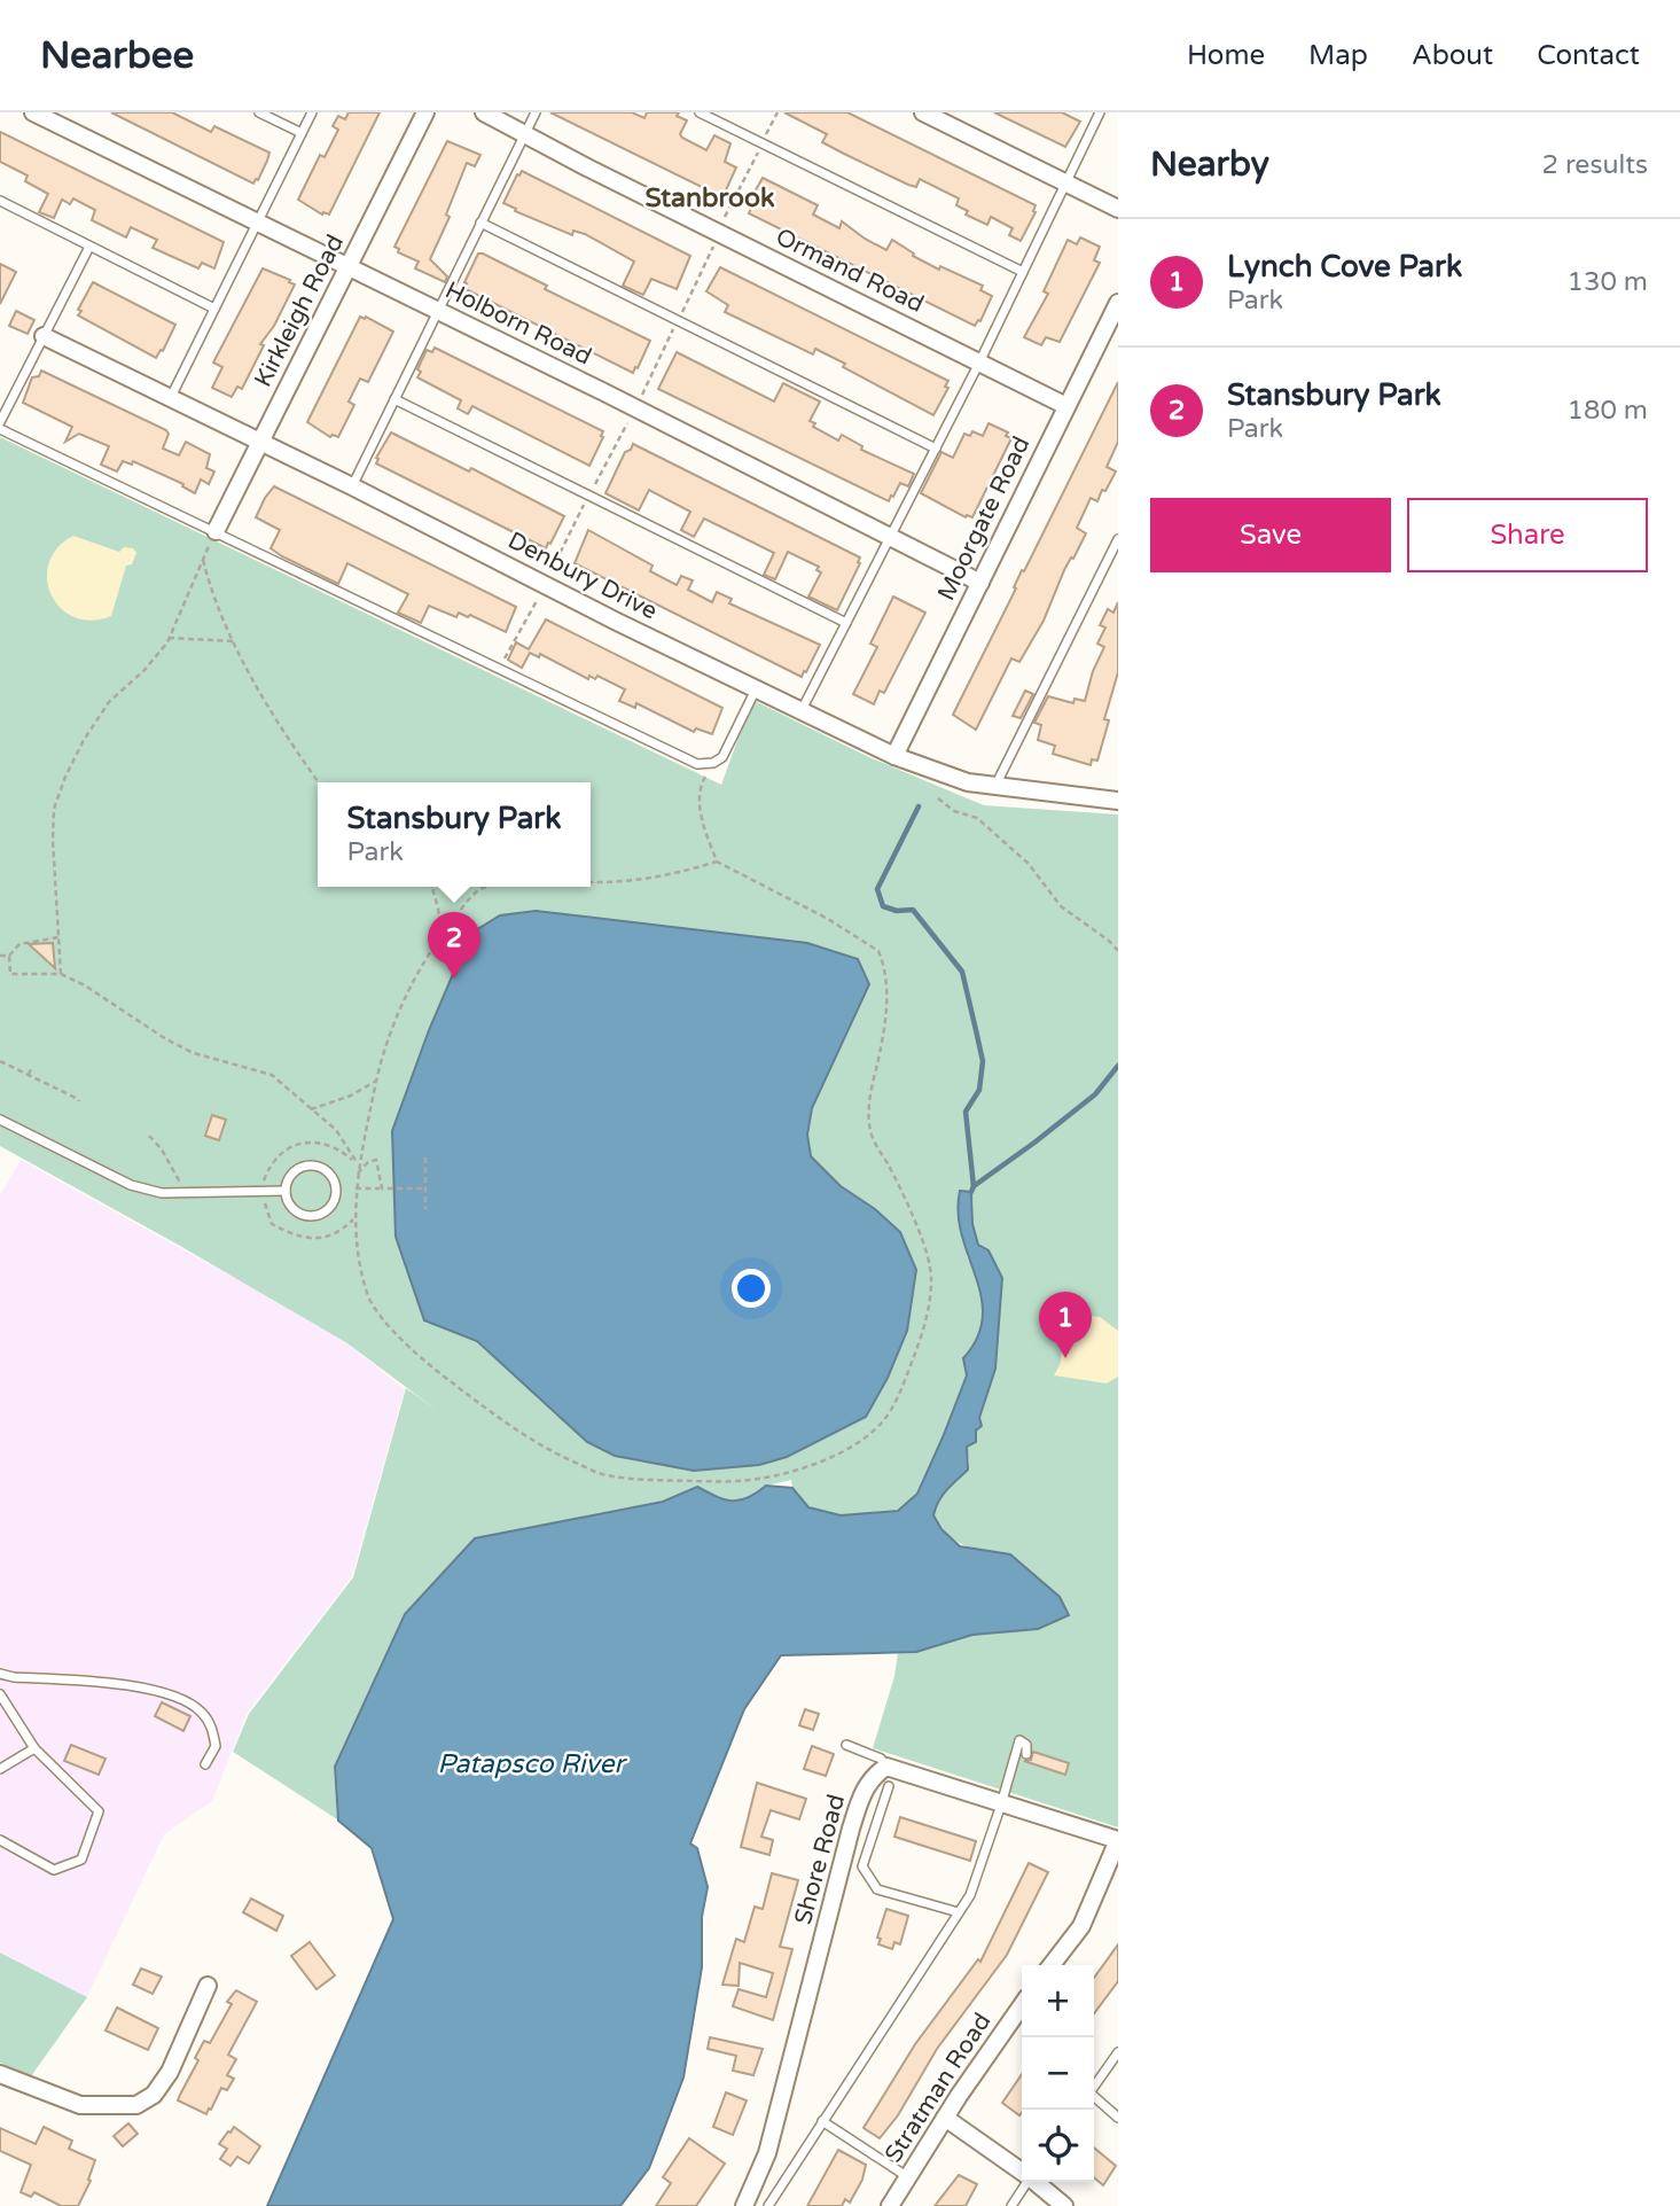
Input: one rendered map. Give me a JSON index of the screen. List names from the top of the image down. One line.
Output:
{"streets":{"street":["Ormand Road","Kirkleigh Road","Holborn Road","Moorgate Road","Denbury Drive","Shore Road","Stratman Road"]},"crossings":[["Ormand Road","Moorgate Road"],["Kirkleigh Road","Holborn Road"],["Kirkleigh Road","Denbury Drive"],["Holborn Road","Moorgate Road"],["Moorgate Road","Denbury Drive"]],"districts":["Stanbrook"],"water":["Patapsco River"],"page":{"header":"Nearbee","nav":["Home","Map","About","Contact"],"heading":["Nearby","2 results"],"list":[{"mark":"1","name":"Lynch Cove Park","note":"Park","value":"130 m"},{"mark":"2","name":"Stansbury Park","note":"Park","value":"180 m"}],"buttons":["Save","Share"],"popup":["Stansbury Park","Park"],"pins":["2","1"],"map_buttons":["+","−"]}}
